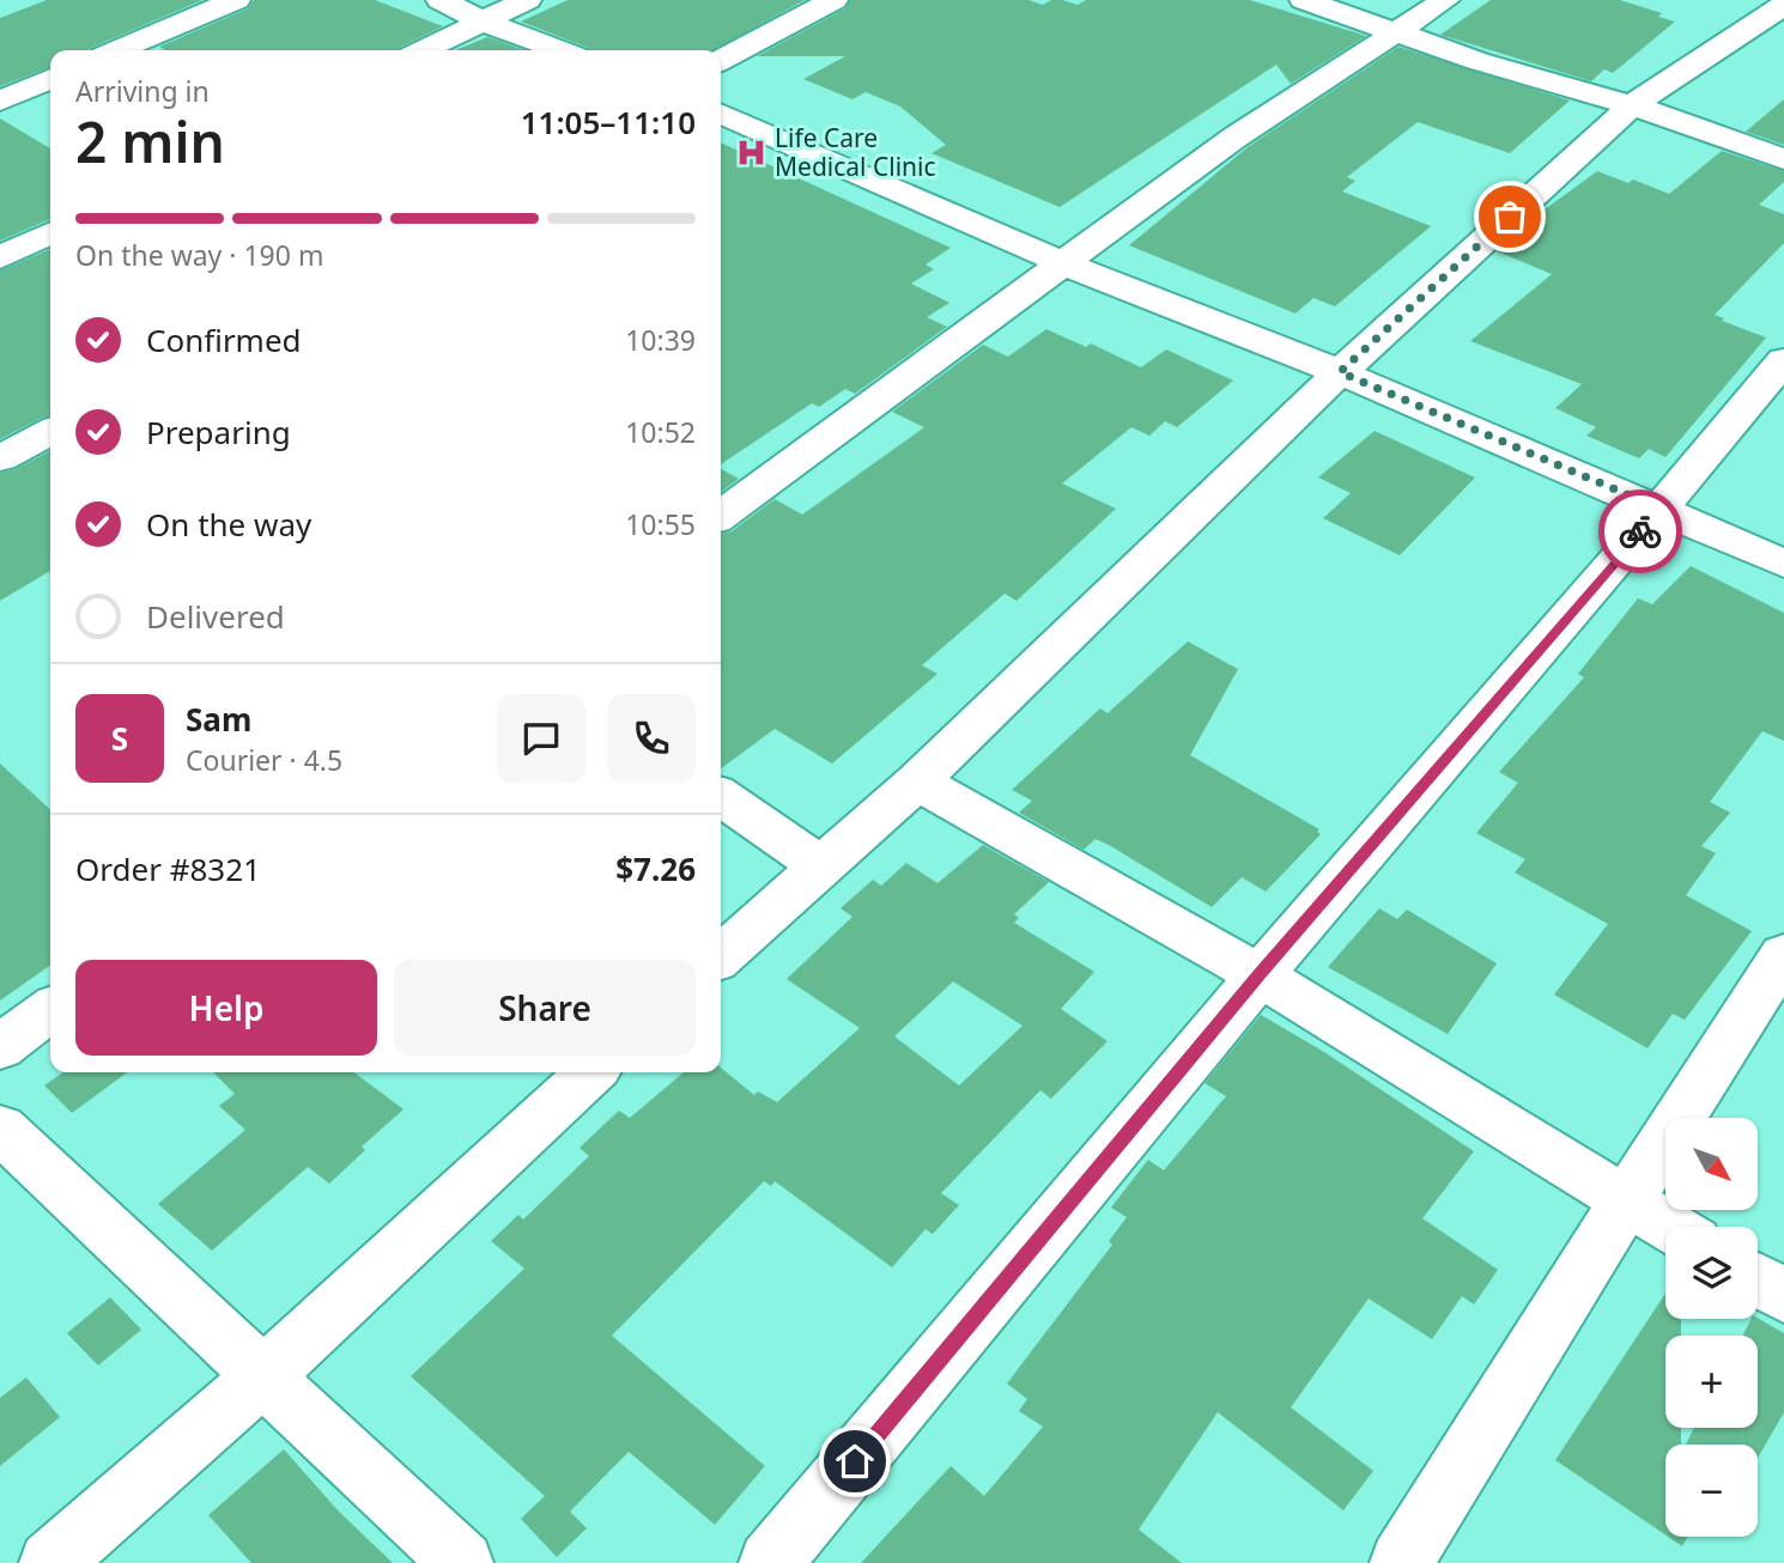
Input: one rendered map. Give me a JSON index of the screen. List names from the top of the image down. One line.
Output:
{"places":{"hospital":["Life Care Medical Clinic"]},"north":"bottom right","page":{"heading":["2 min","Arriving in","11:05–11:10"],"panel":["Sam","Courier · 4.5","Order #8321","$7.26"],"bar":"On the way · 190 m","list":[["Confirmed","10:39"],["Preparing","10:52"],["On the way","10:55"],"Delivered"],"round":"S","buttons":["Help","Share"],"map_buttons":["+","−"]}}
